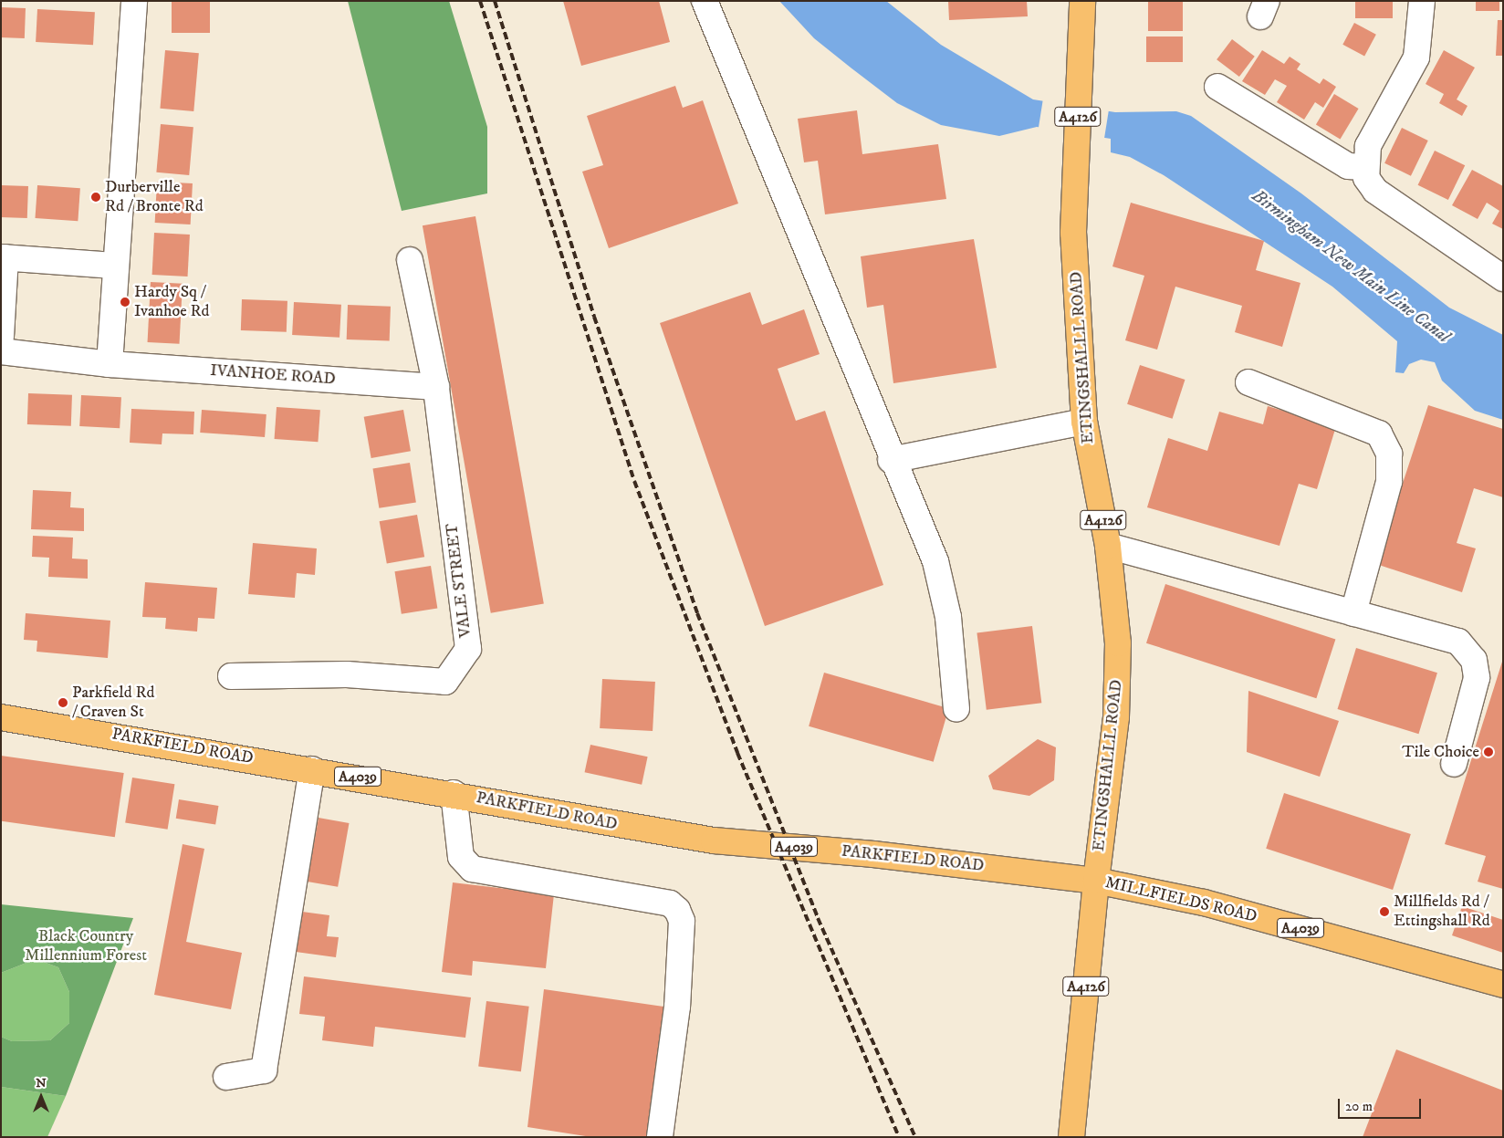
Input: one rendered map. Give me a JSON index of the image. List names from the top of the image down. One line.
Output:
{"streets":{"main road":["A4126","ETINGSHALLL ROAD","PARKFIELD ROAD","A4039","MILLFIELDS ROAD"],"street":["IVANHOE ROAD","VALE STREET"]},"crossings":[["A4126","ETINGSHALLL ROAD"],["A4126","PARKFIELD ROAD"],["A4126","MILLFIELDS ROAD"],["ETINGSHALLL ROAD","PARKFIELD ROAD"],["ETINGSHALLL ROAD","MILLFIELDS ROAD"],["IVANHOE ROAD","VALE STREET"],["PARKFIELD ROAD","MILLFIELDS ROAD"]],"water":["Birmingham New Main Line Canal"],"parks":["Black Country Millennium Forest"],"places":["Durberville Rd / Bronte Rd","Hardy Sq / Ivanhoe Rd","Parkfield Rd / Craven St","Tile Choice","Millfields Rd / Ettingshall Rd"],"scale_bar":"20 m","north":"top"}
